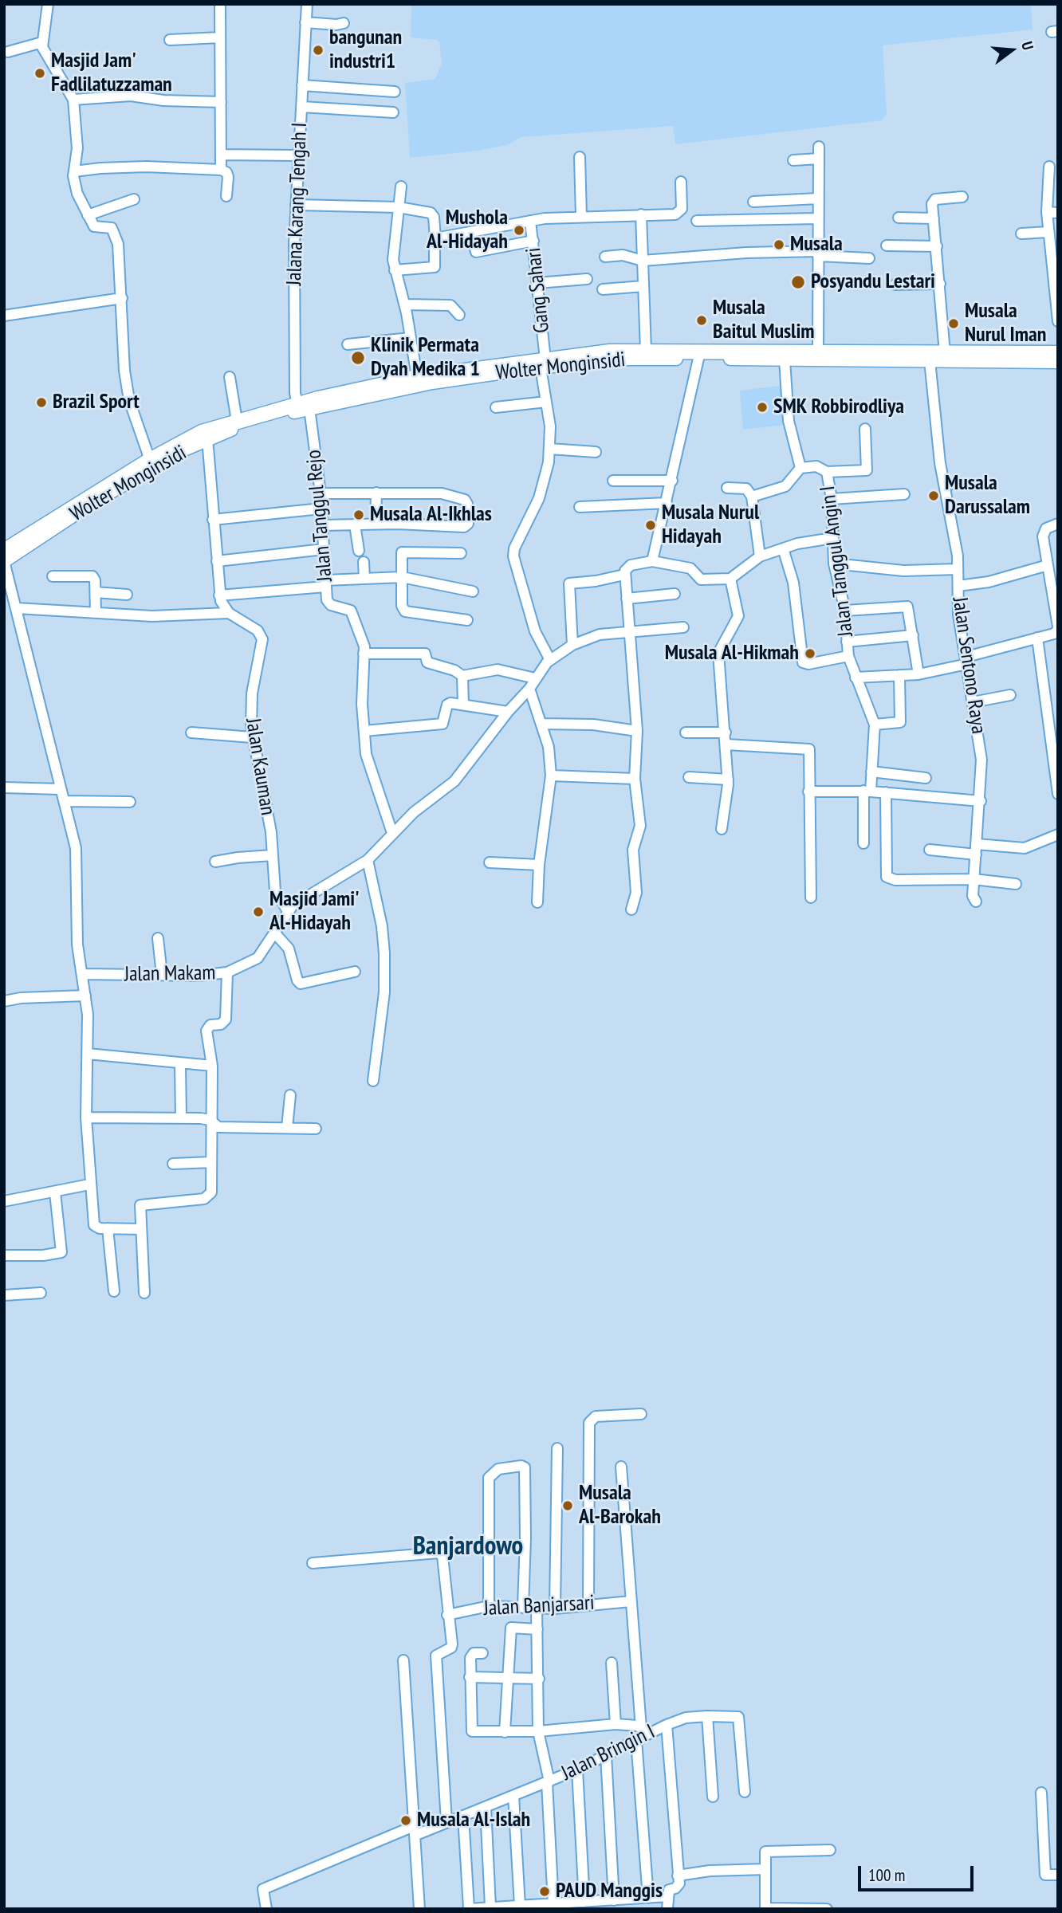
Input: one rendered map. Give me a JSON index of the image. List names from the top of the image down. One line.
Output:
{"streets":{"main road":["Wolter Monginsidi"],"street":["Jalana Karang Tengah I","Gang Sahari","Jalan Tanggul Rejo","Jalan Tanggul Angin I","Jalan Sentono Raya","Jalan Kauman","Jalan Makam","Jalan Banjarsari","Jalan Bringin I"]},"crossings":[["Jalana Karang Tengah I","Wolter Monginsidi"],["Jalana Karang Tengah I","Jalan Tanggul Rejo"],["Gang Sahari","Wolter Monginsidi"],["Wolter Monginsidi","Jalan Tanggul Rejo"],["Wolter Monginsidi","Jalan Tanggul Angin I"],["Wolter Monginsidi","Jalan Sentono Raya"],["Wolter Monginsidi","Jalan Kauman"],["Jalan Kauman","Jalan Makam"]],"districts":["Banjardowo"],"places":["bangunan industri1","Masjid Jam' Fadlilatuzzaman","Mushola Al-Hidayah","Musala","Posyandu Lestari","Musala Baitul Muslim","Musala Nurul Iman","Klinik Permata Dyah Medika 1","Brazil Sport","SMK Robbirodliya","Musala Darussalam","Musala Al-Ikhlas","Musala Nurul Hidayah","Musala Al-Hikmah","Masjid Jami' Al-Hidayah","Musala Al-Barokah","Musala Al-Islah","PAUD Manggis"],"scale_bar":"100 m","north":"right"}
